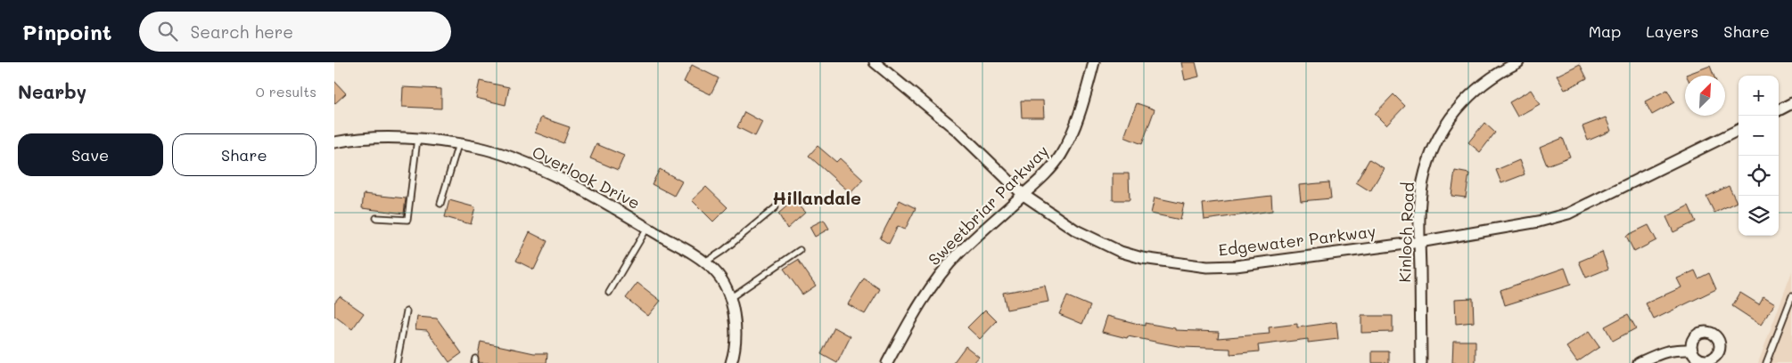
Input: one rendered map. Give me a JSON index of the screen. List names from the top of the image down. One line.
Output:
{"streets":{"street":["Overlook Drive","Sweetbriar Parkway","Kinloch Road","Edgewater Parkway"]},"crossings":[["Sweetbriar Parkway","Edgewater Parkway"],["Kinloch Road","Edgewater Parkway"]],"districts":["Hillandale"],"north":"top right","page":{"header":"Pinpoint","search":"Search here","nav":["Map","Layers","Share"],"heading":["Nearby","0 results"],"map_buttons":["+","−"],"buttons":["Save","Share"]}}
